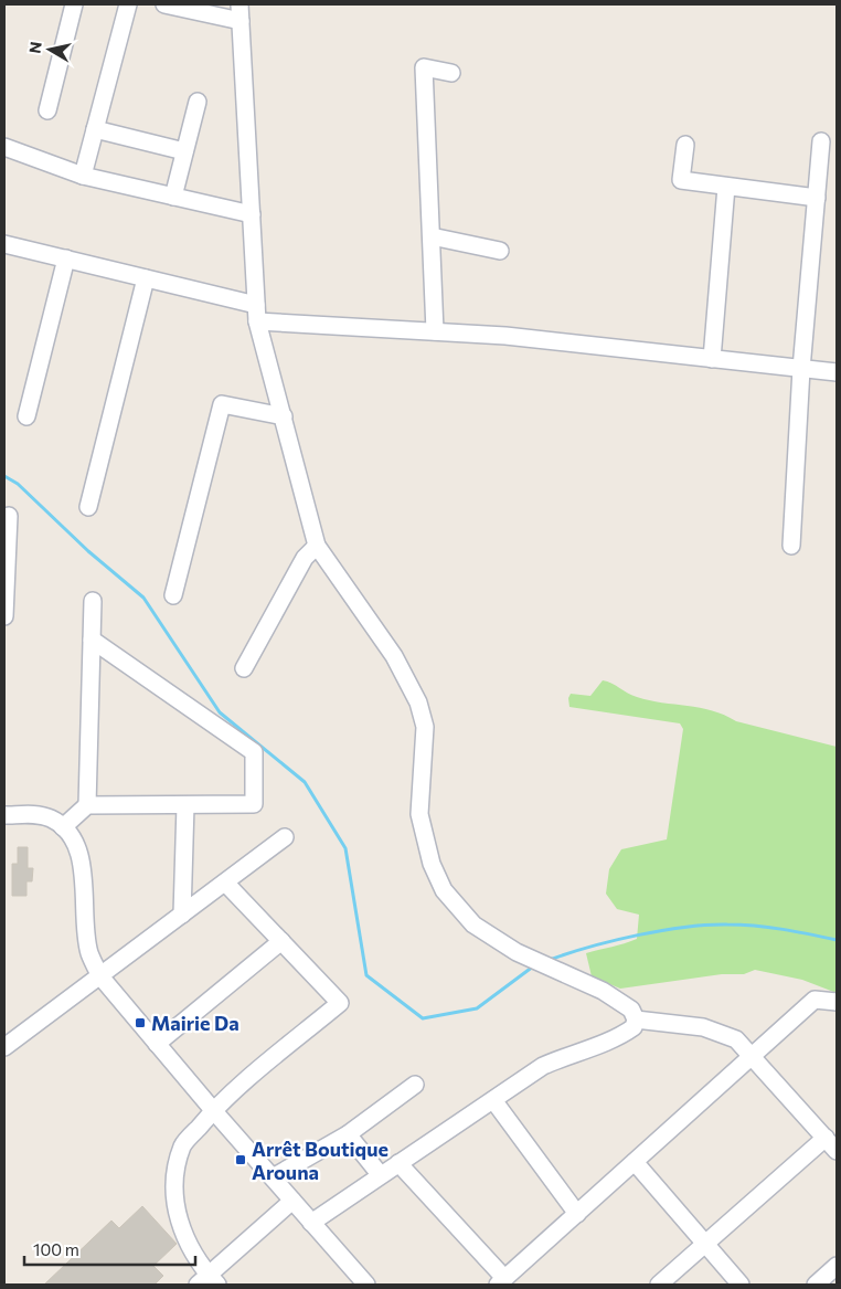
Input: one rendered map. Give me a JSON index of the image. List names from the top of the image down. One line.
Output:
{"places":{"transit":["Mairie Da","Arrêt Boutique Arouna"]},"scale_bar":"100 m","north":"left"}
